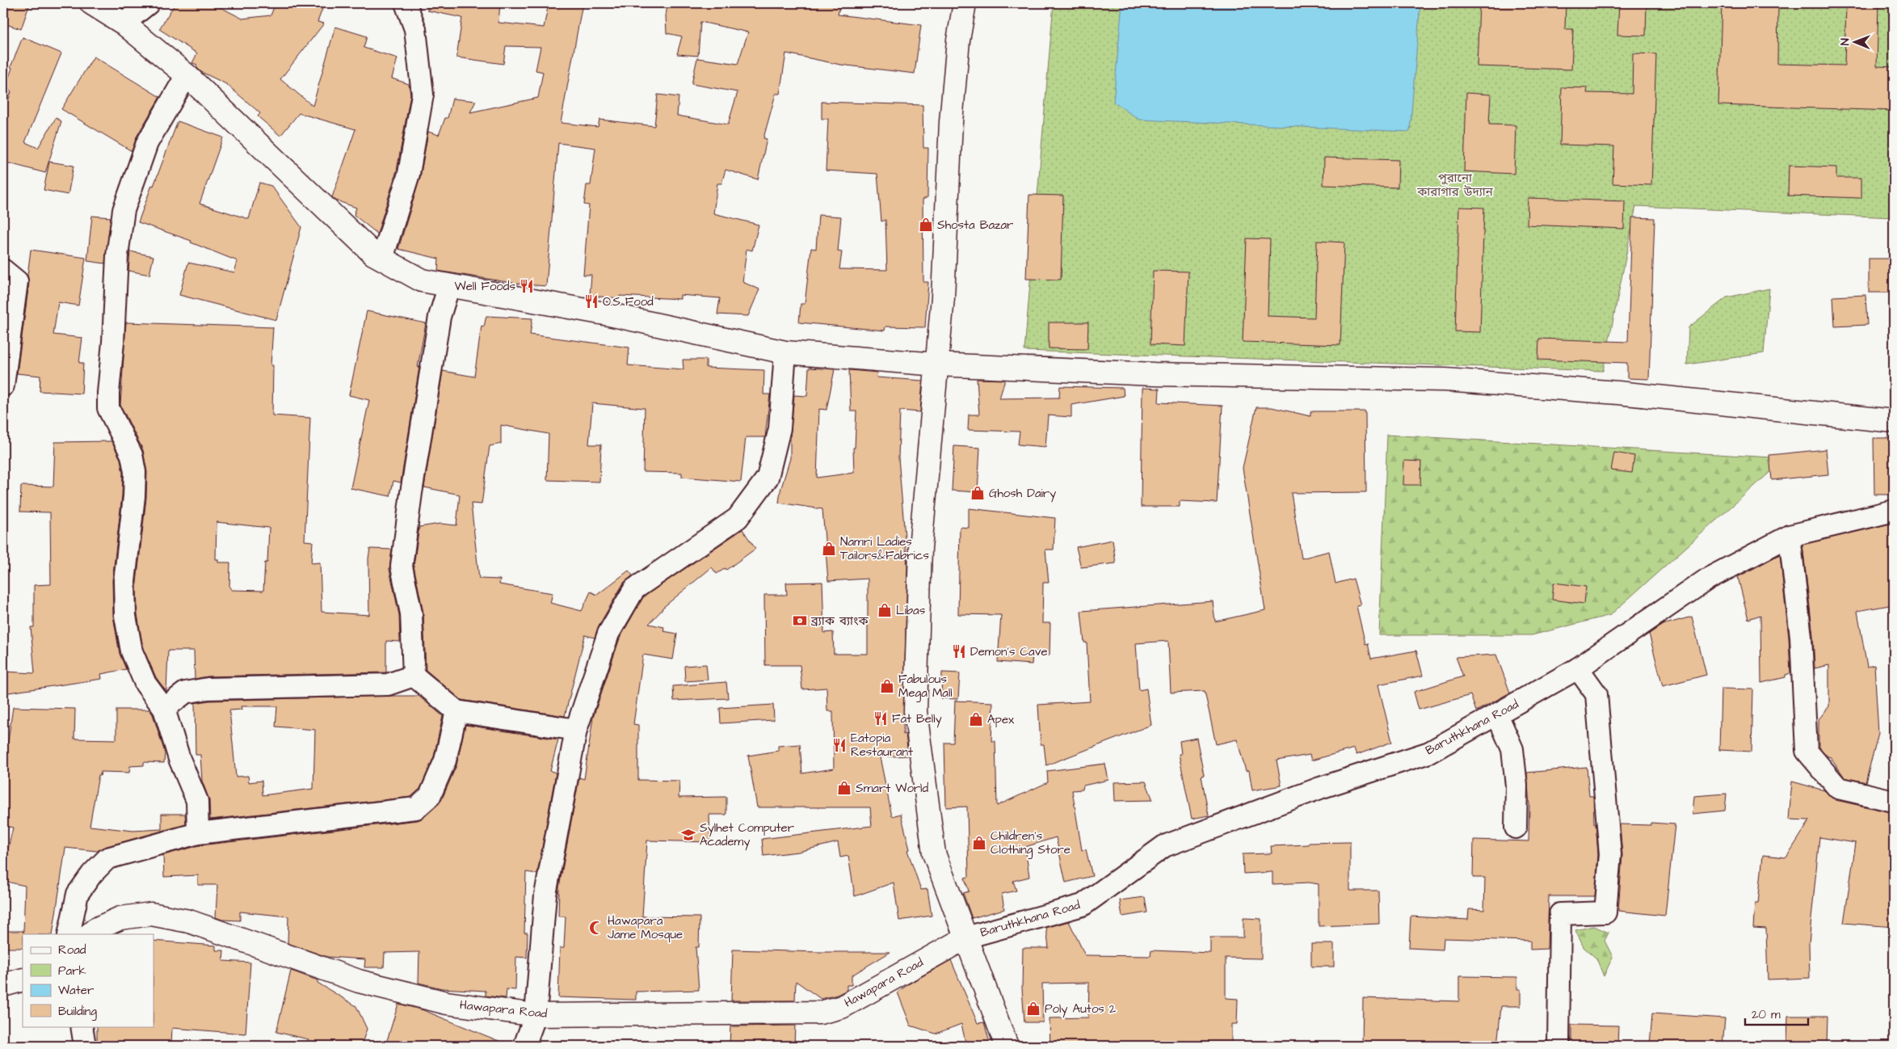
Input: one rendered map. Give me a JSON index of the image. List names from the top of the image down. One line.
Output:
{"streets":{"main road":["Hawapara Road"],"street":["Baruthkhana Road"]},"crossings":[["Baruthkhana Road","Hawapara Road"]],"parks":["পুরানো কারাগার উদ্যান"],"places":{"shop":["Shosta Bazar","Ghosh Dairy","Namri Ladies Tailors&Fabrics","Libas","Fabulous Mega Mall","Apex","Smart World","Children's Clothing Store","Poly Autos 2"],"restaurant":["Well Foods","O.S Food","Demon's Cave","Fat Belly","Eatopia Restaurant"],"bank":["ব্র্যাক ব্যাংক"],"school or university":["Sylhet Computer Academy"],"mosque":["Hawapara Jame Mosque"]},"legend":["Road","Park","Water","Building"],"scale_bar":"20 m","north":"left"}
